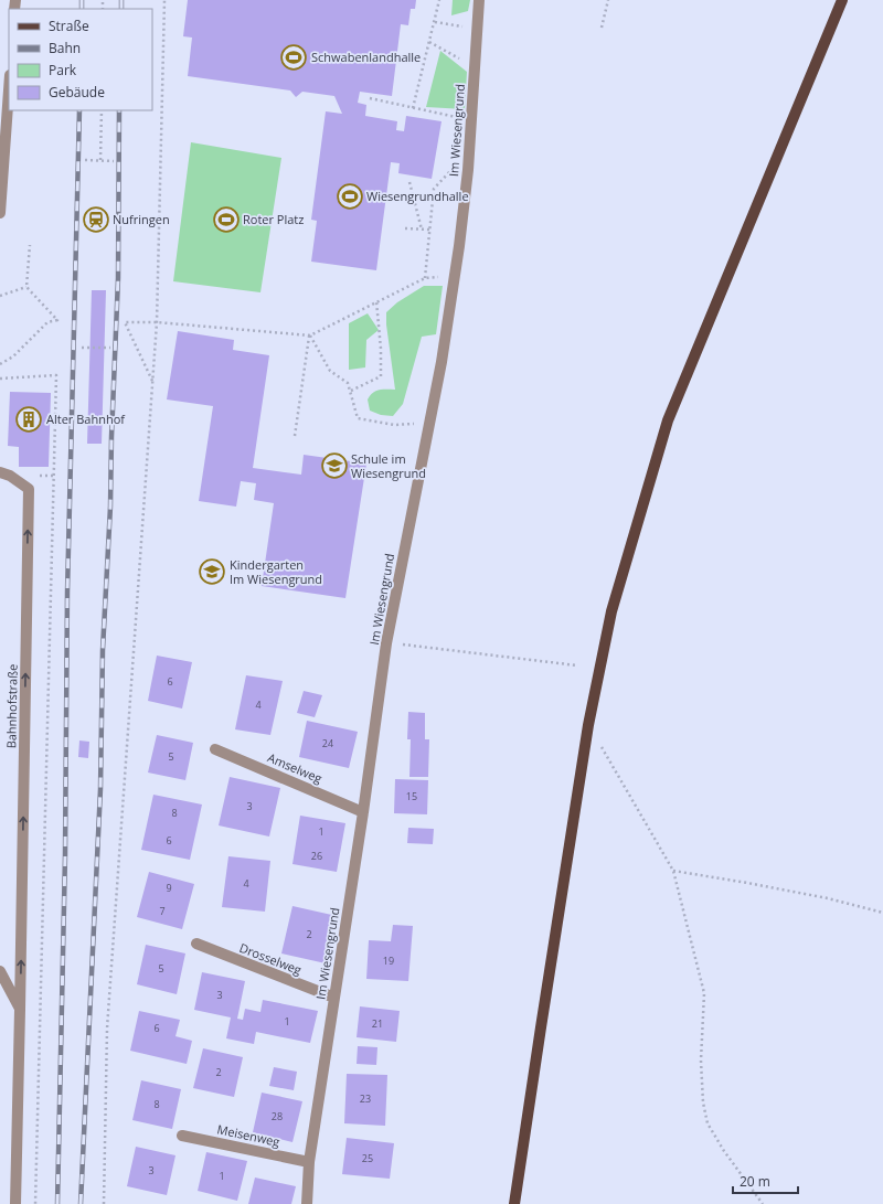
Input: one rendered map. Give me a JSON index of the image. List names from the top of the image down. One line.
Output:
{"streets":{"street":["Im Wiesengrund","Bahnhofstraße","Amselweg","Drosselweg","Meisenweg"]},"crossings":[["Im Wiesengrund","Amselweg"],["Im Wiesengrund","Drosselweg"],["Im Wiesengrund","Meisenweg"]],"one_way":["Bahnhofstraße"],"places":{"sports":["Schwabenlandhalle","Wiesengrundhalle","Roter Platz"],"station":["Nufringen"],"building":["Alter Bahnhof"],"school or university":["Schule im Wiesengrund","Kindergarten Im Wiesengrund"]},"house_numbers":["6","4","24","5","15","3","8","1","6","26","4","9","7","2","19","5","3","1","21","6","2","23","8","28","25","3","1"],"legend":["Straße","Bahn","Park","Gebäude"],"scale_bar":"20 m"}
